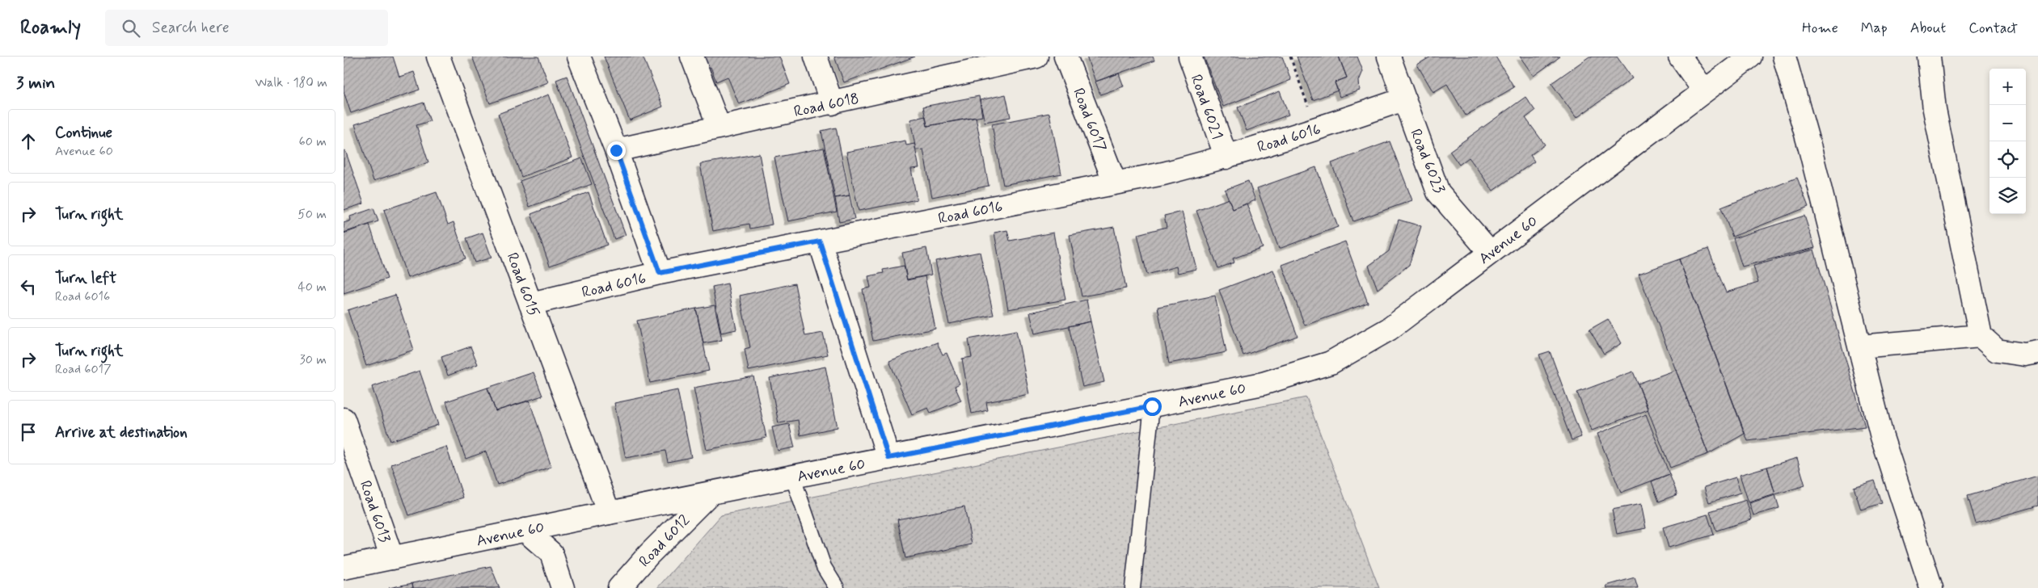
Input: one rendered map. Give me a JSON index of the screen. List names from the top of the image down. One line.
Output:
{"streets":{"street":["Road 6018","Road 6021","Road 6017","Road 6016","Road 6023","Avenue 60","Road 6015","Road 6013","Road 6012"]},"crossings":[["Road 6021","Road 6016"],["Road 6017","Road 6016"],["Road 6016","Road 6023"],["Road 6016","Road 6015"],["Road 6023","Avenue 60"],["Avenue 60","Road 6015"],["Avenue 60","Road 6013"],["Avenue 60","Road 6012"]],"page":{"header":"Roamly","search":"Search here","nav":["Home","Map","About","Contact"],"heading":["3 min","Walk · 180 m"],"map_buttons":["+","−"],"list":[["Continue","Avenue 60","60 m"],["Turn right","50 m"],["Turn left","Road 6016","40 m"],["Turn right","Road 6017","30 m"],"Arrive at destination"]}}
